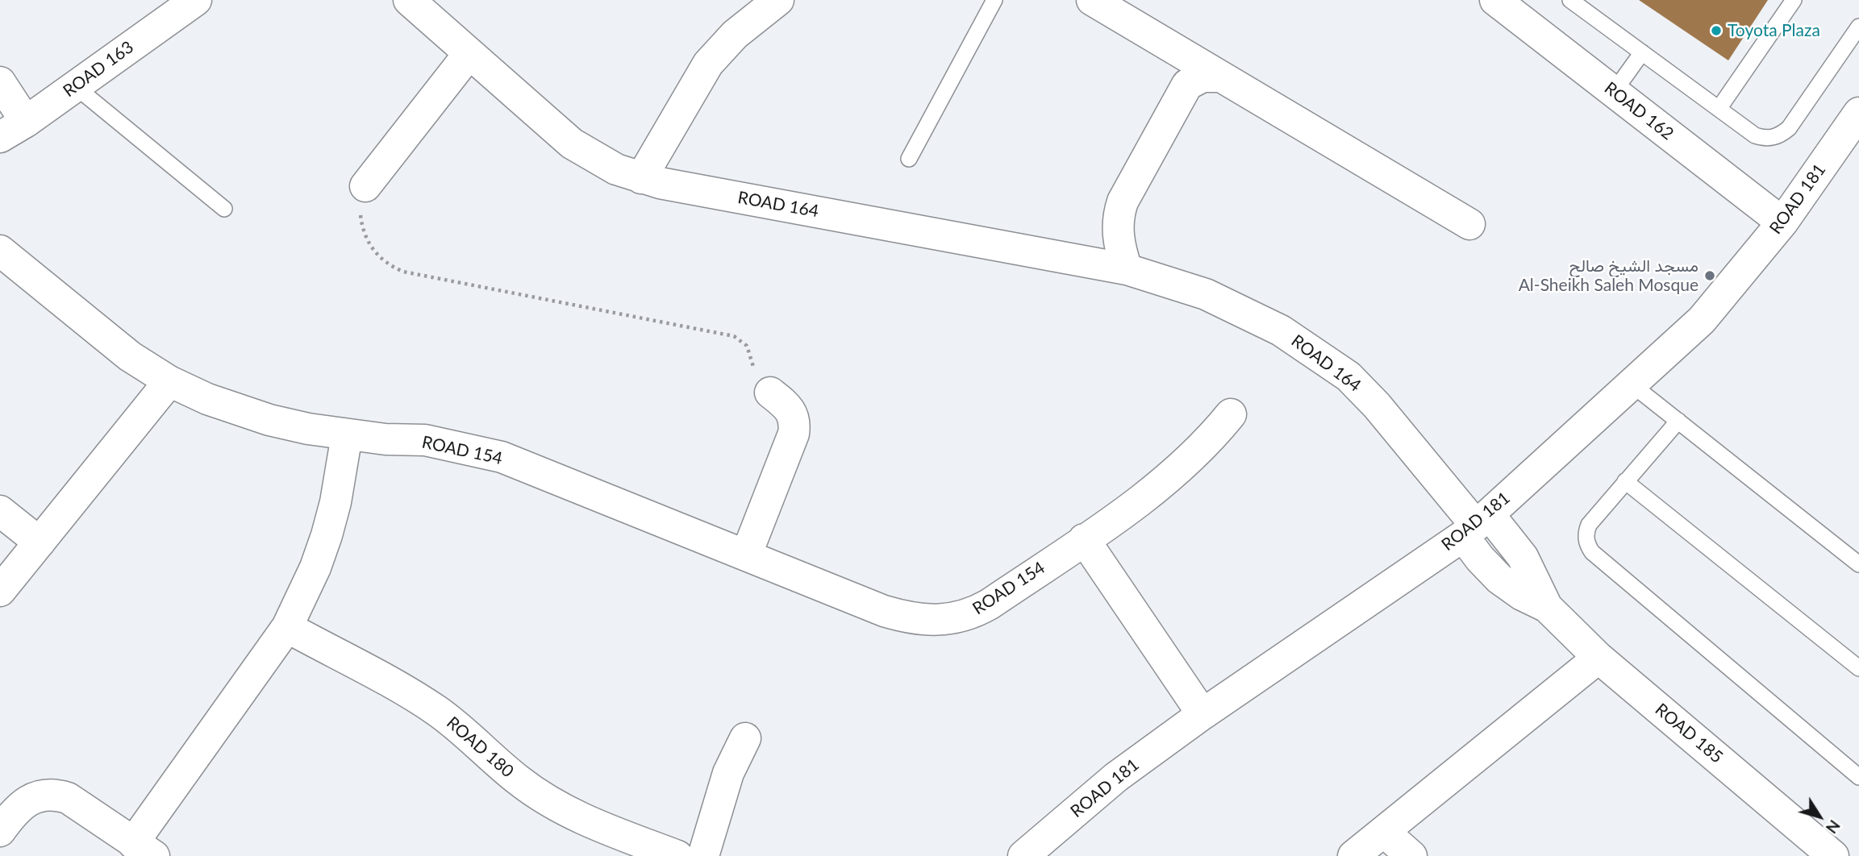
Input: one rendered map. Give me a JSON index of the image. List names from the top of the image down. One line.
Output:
{"streets":{"street":["ROAD 163","ROAD 162","ROAD 181","ROAD 164","ROAD 154","ROAD 185","ROAD 180"]},"crossings":[["ROAD 162","ROAD 181"],["ROAD 181","ROAD 164"],["ROAD 181","ROAD 185"],["ROAD 164","ROAD 185"]],"places":["Toyota Plaza","مسجد الشيخ صالح Al-Sheikh Saleh Mosque"],"north":"bottom right"}
